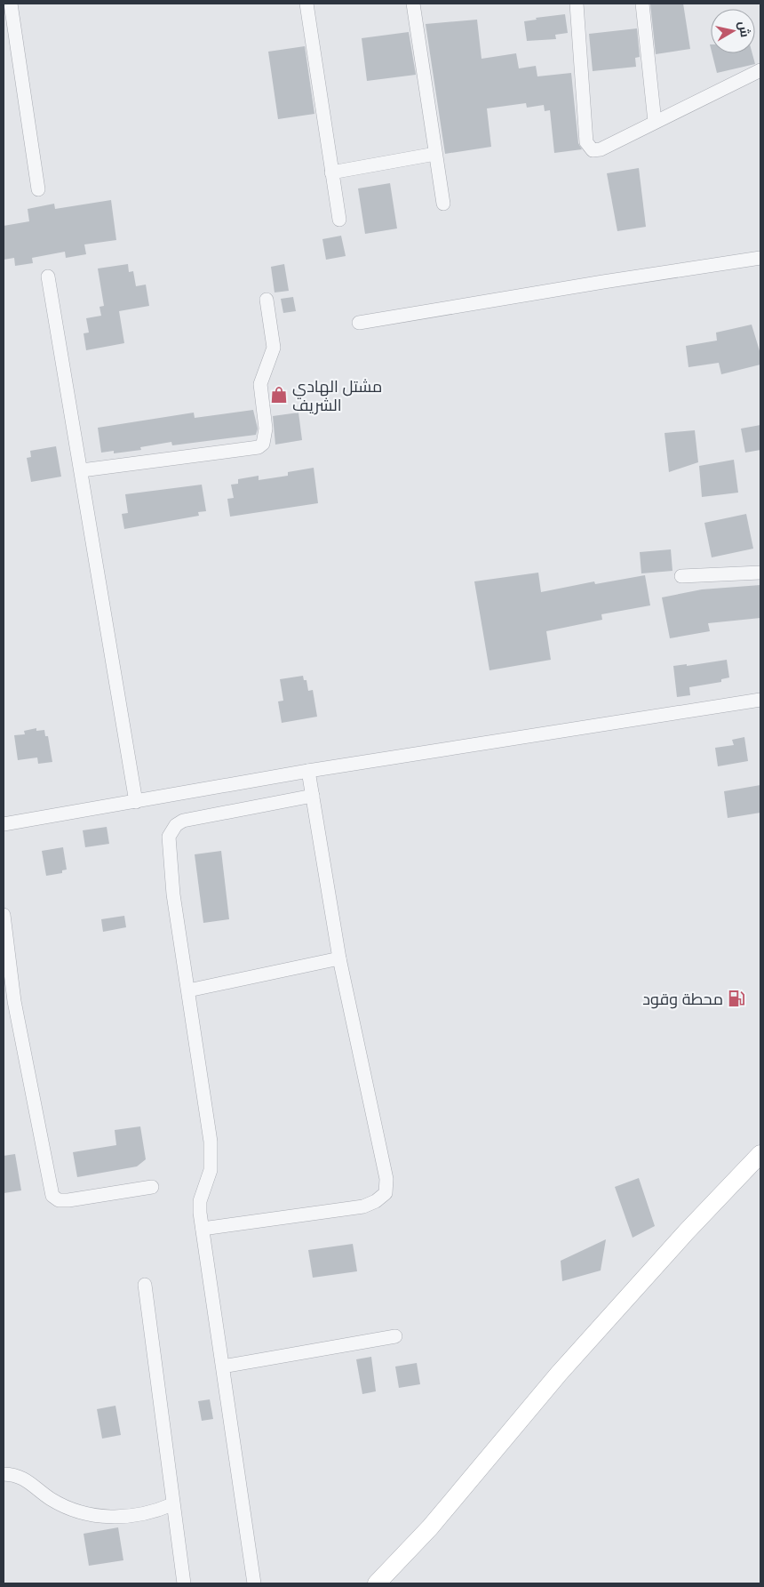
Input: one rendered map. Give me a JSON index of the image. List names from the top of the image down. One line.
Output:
{"places":{"shop":["مشتل الهادي الشريف"],"fuel station":["محطة وقود"]},"north":"right"}
